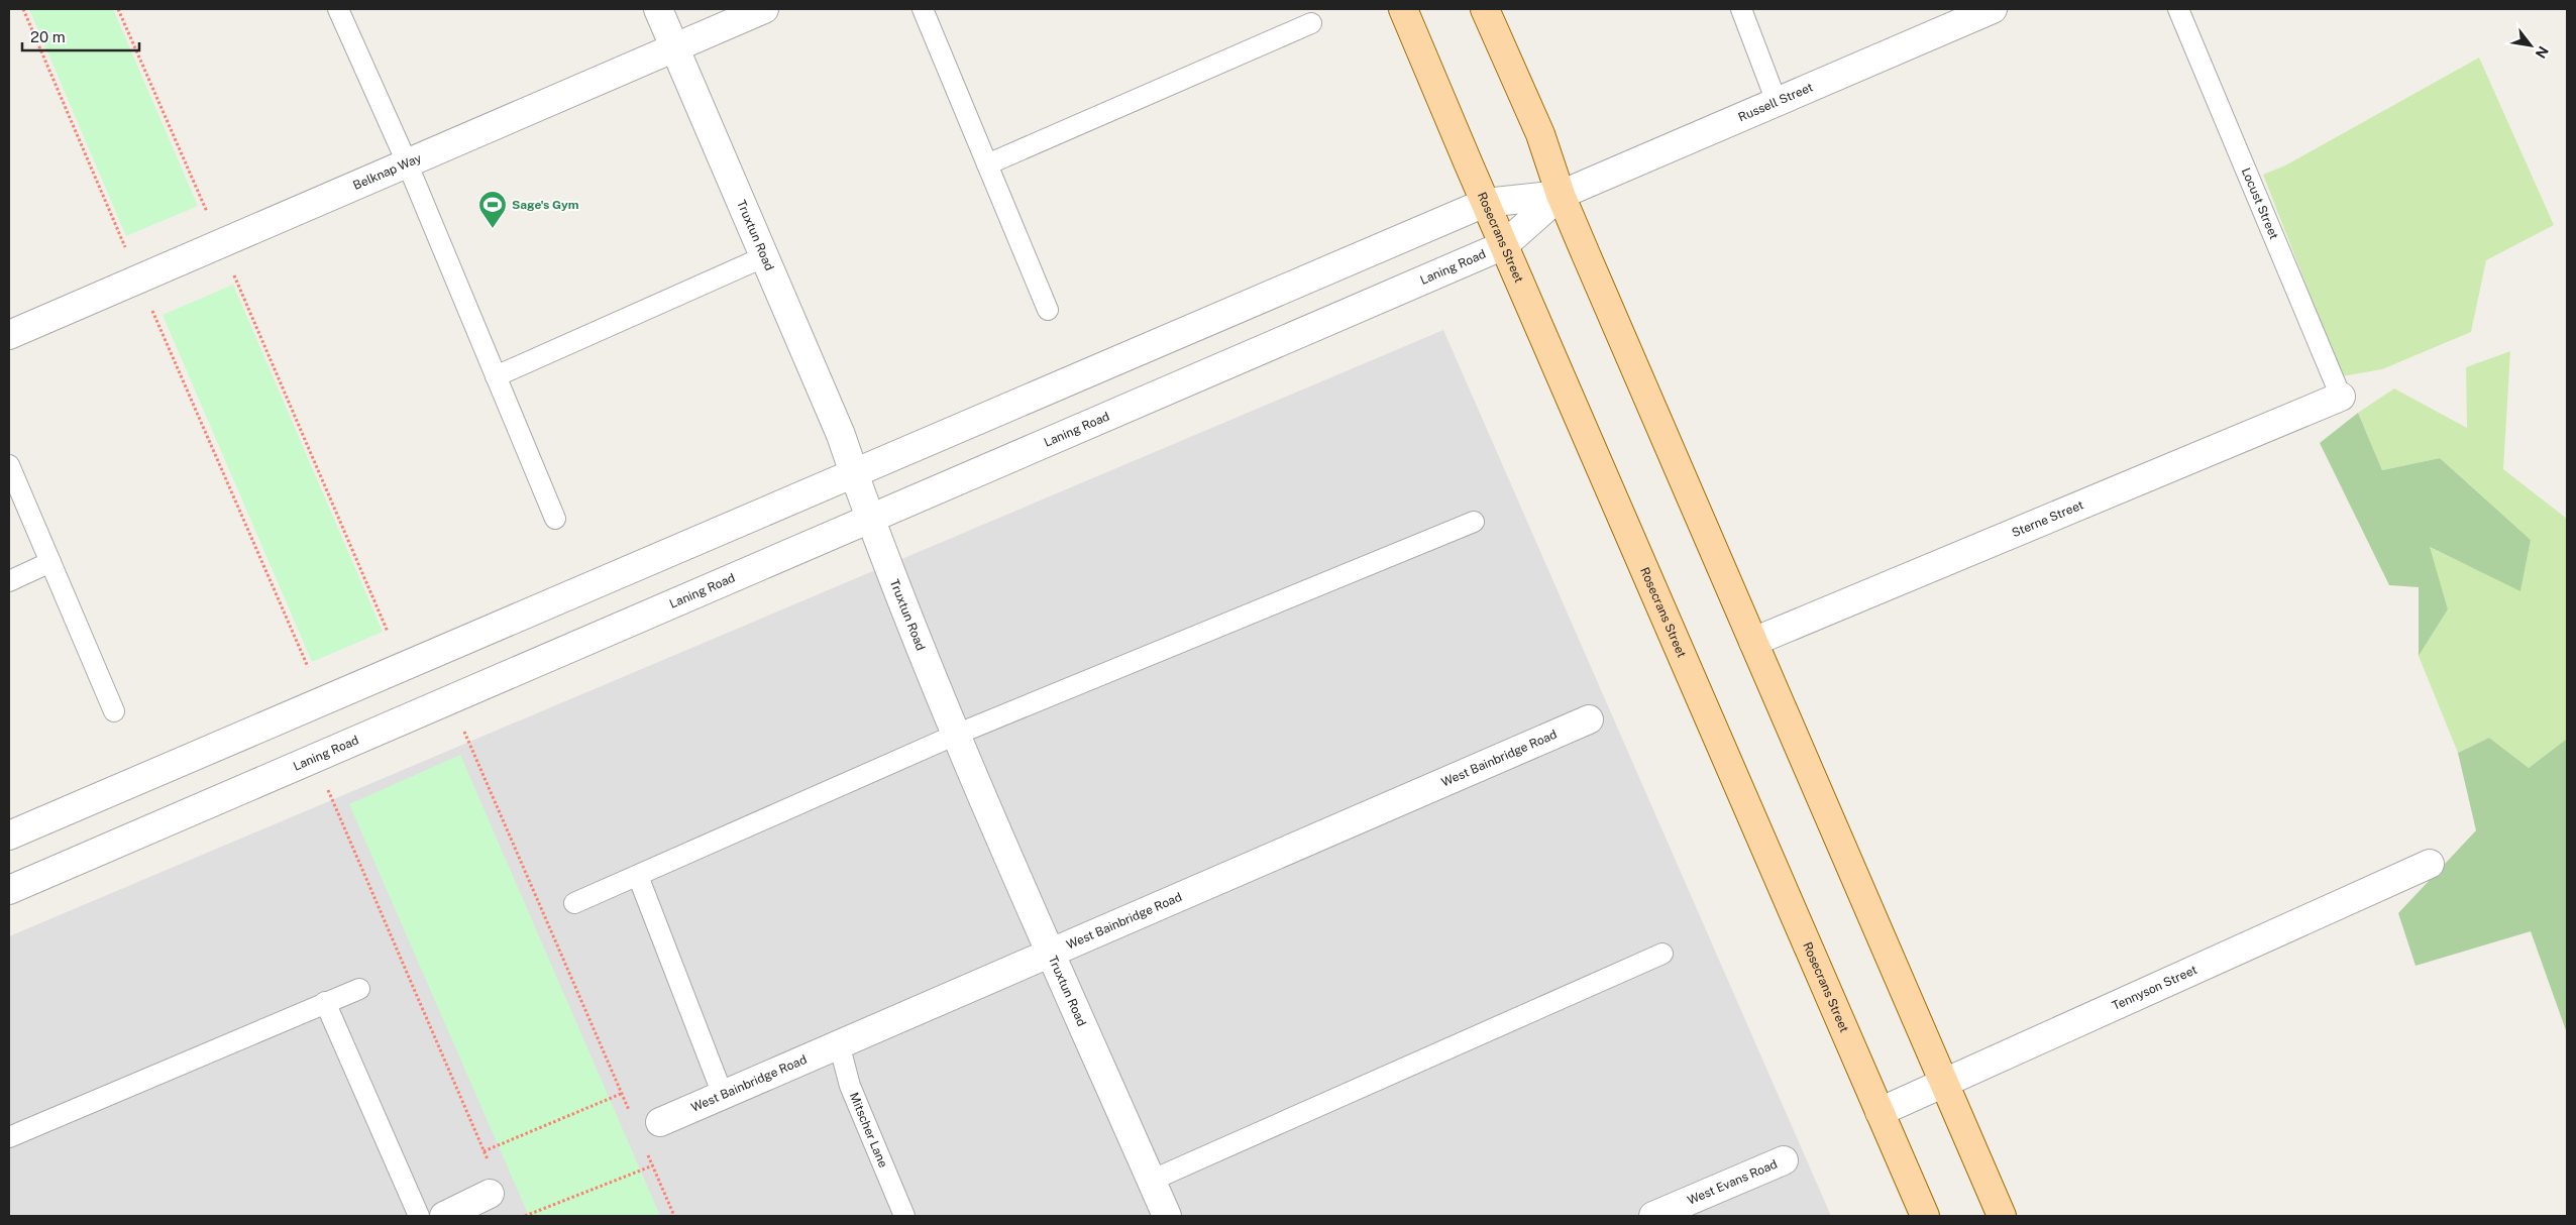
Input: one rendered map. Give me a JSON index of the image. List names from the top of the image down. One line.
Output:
{"streets":{"main road":["Rosecrans Street"],"street":["Russell Street","Belknap Way","Truxtun Road","Laning Road","Sterne Street","West Bainbridge Road","Tennyson Street","West Evans Road"],"lane":["Locust Street","Mitscher Lane"]},"crossings":[["Russell Street","Laning Road"],["Belknap Way","Truxtun Road"],["Locust Street","Sterne Street"],["Truxtun Road","Laning Road"],["Truxtun Road","West Bainbridge Road"],["Rosecrans Street","Laning Road"],["Rosecrans Street","Tennyson Street"],["West Bainbridge Road","Mitscher Lane"]],"places":{"sports":["Sage's Gym"]},"scale_bar":"20 m","north":"bottom right"}
